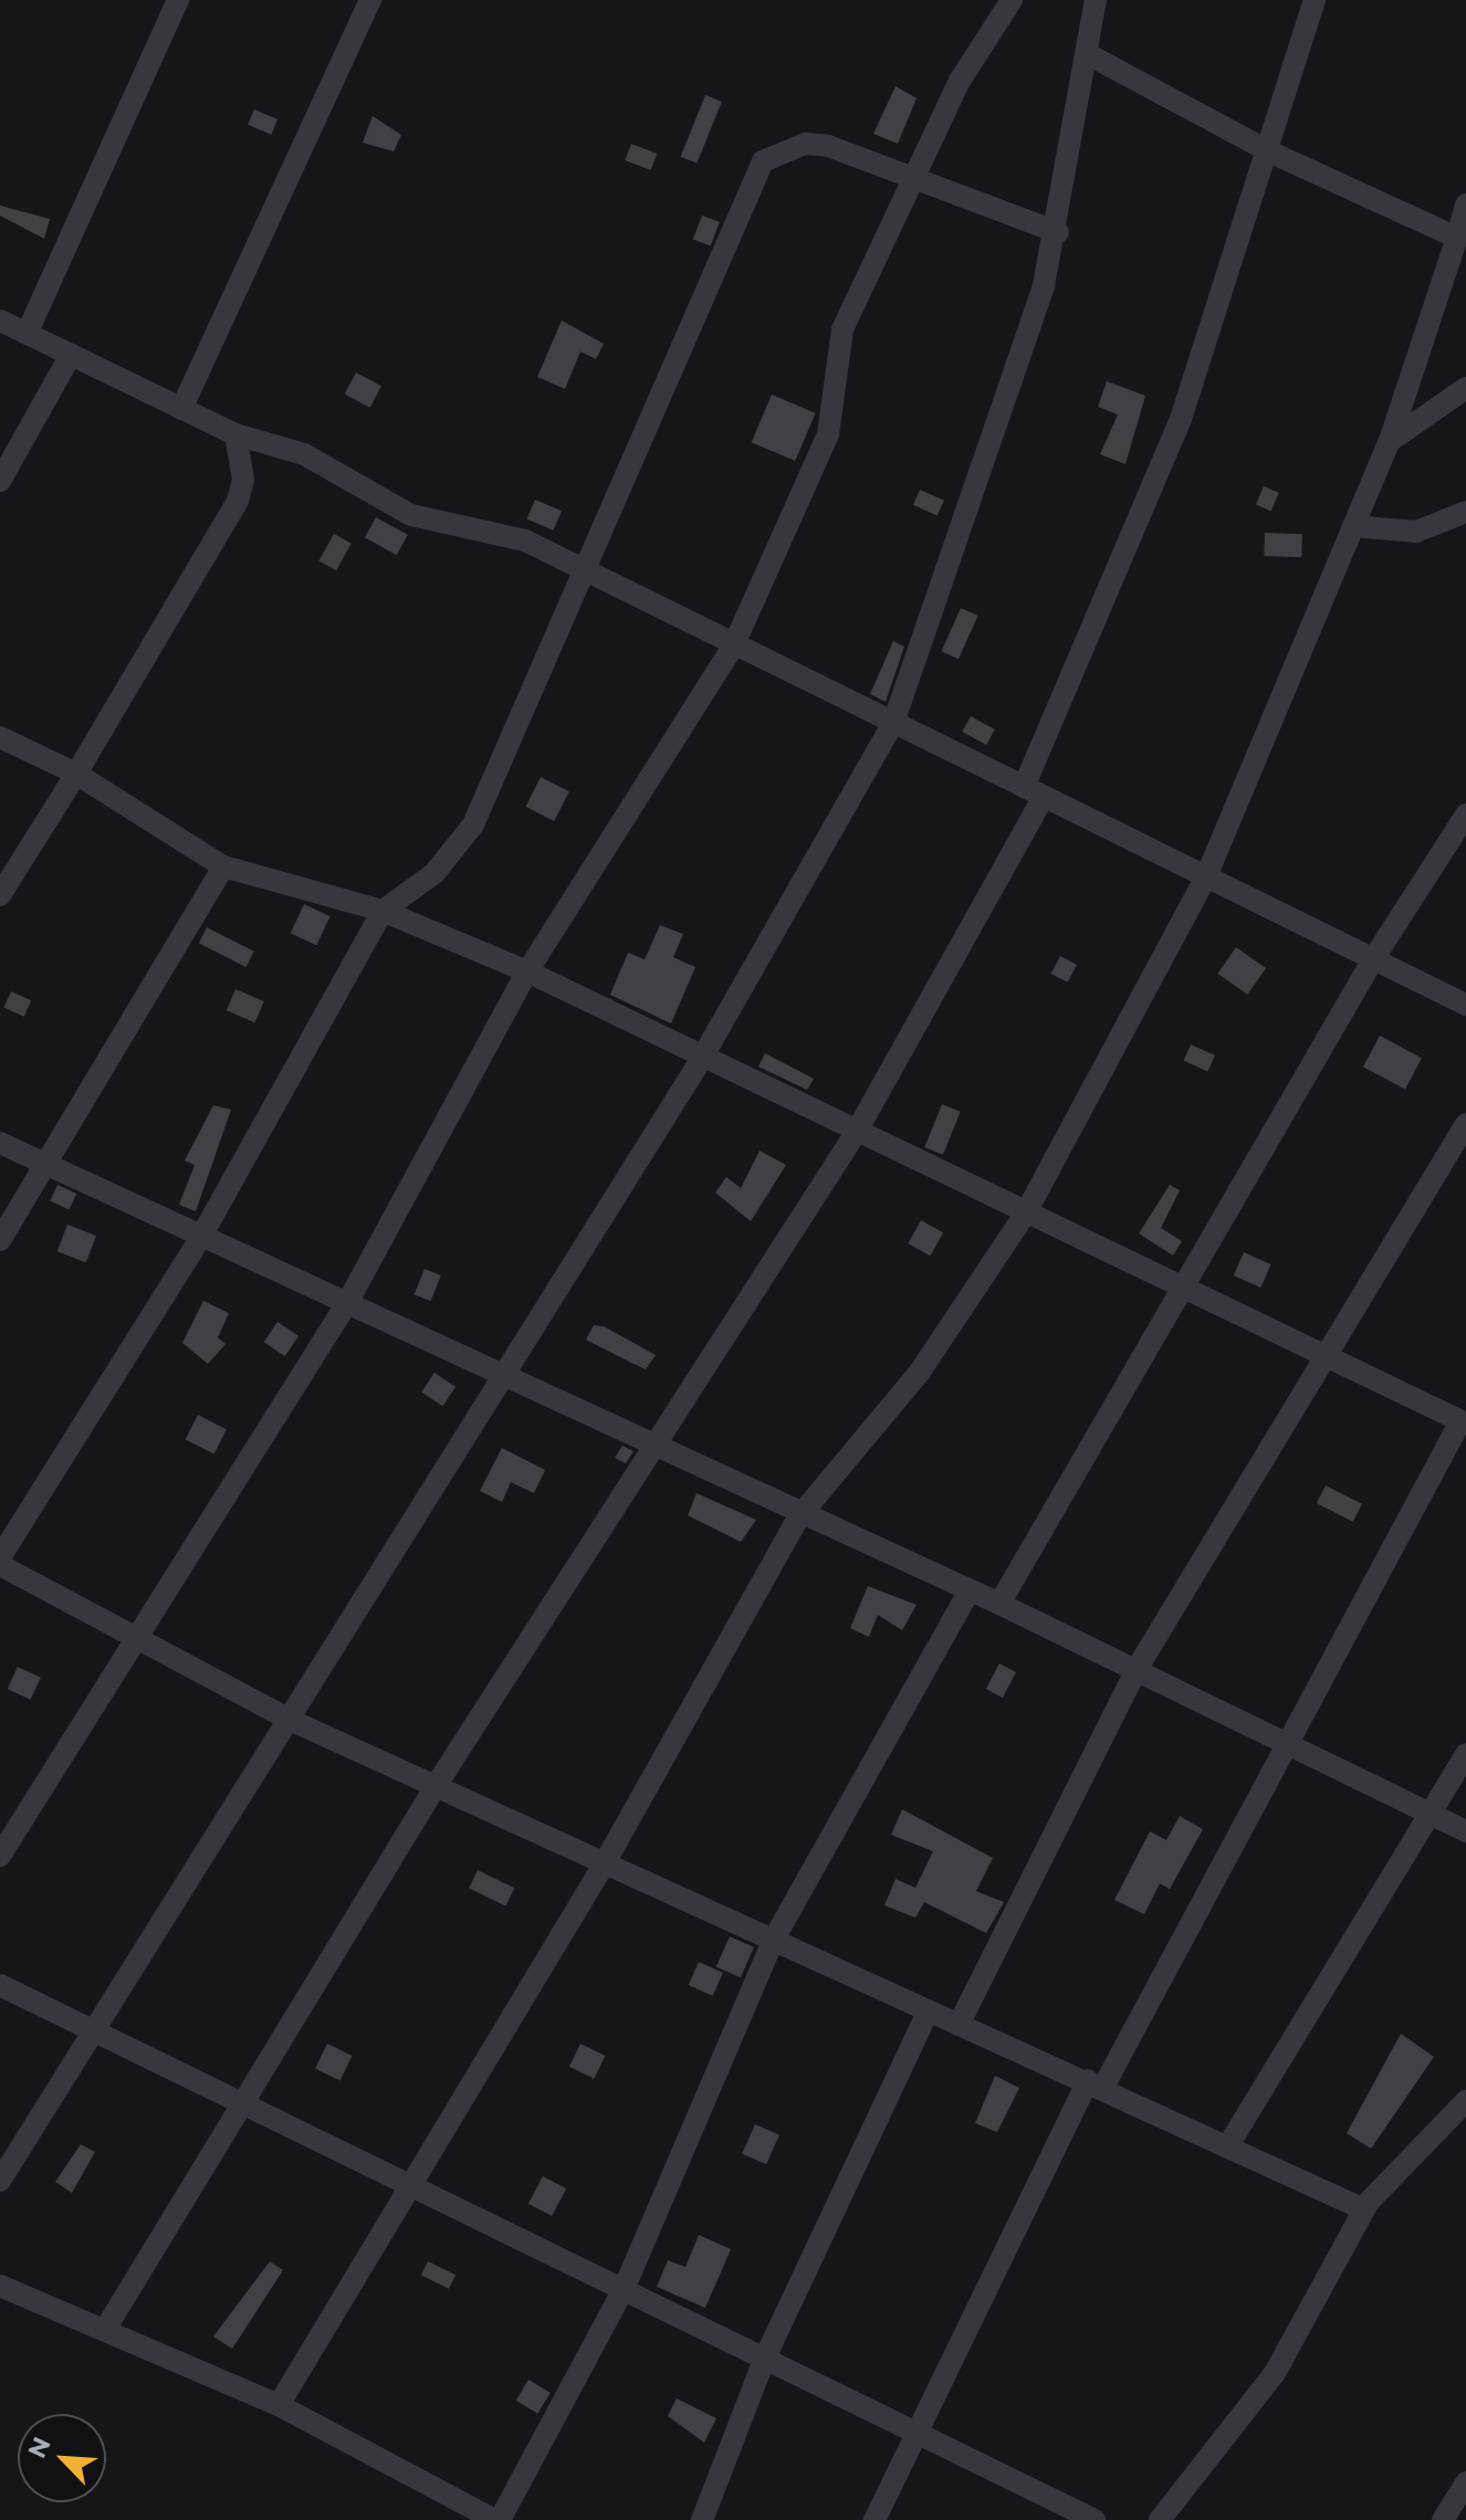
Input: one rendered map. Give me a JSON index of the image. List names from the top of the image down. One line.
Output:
{"north":"top left"}
